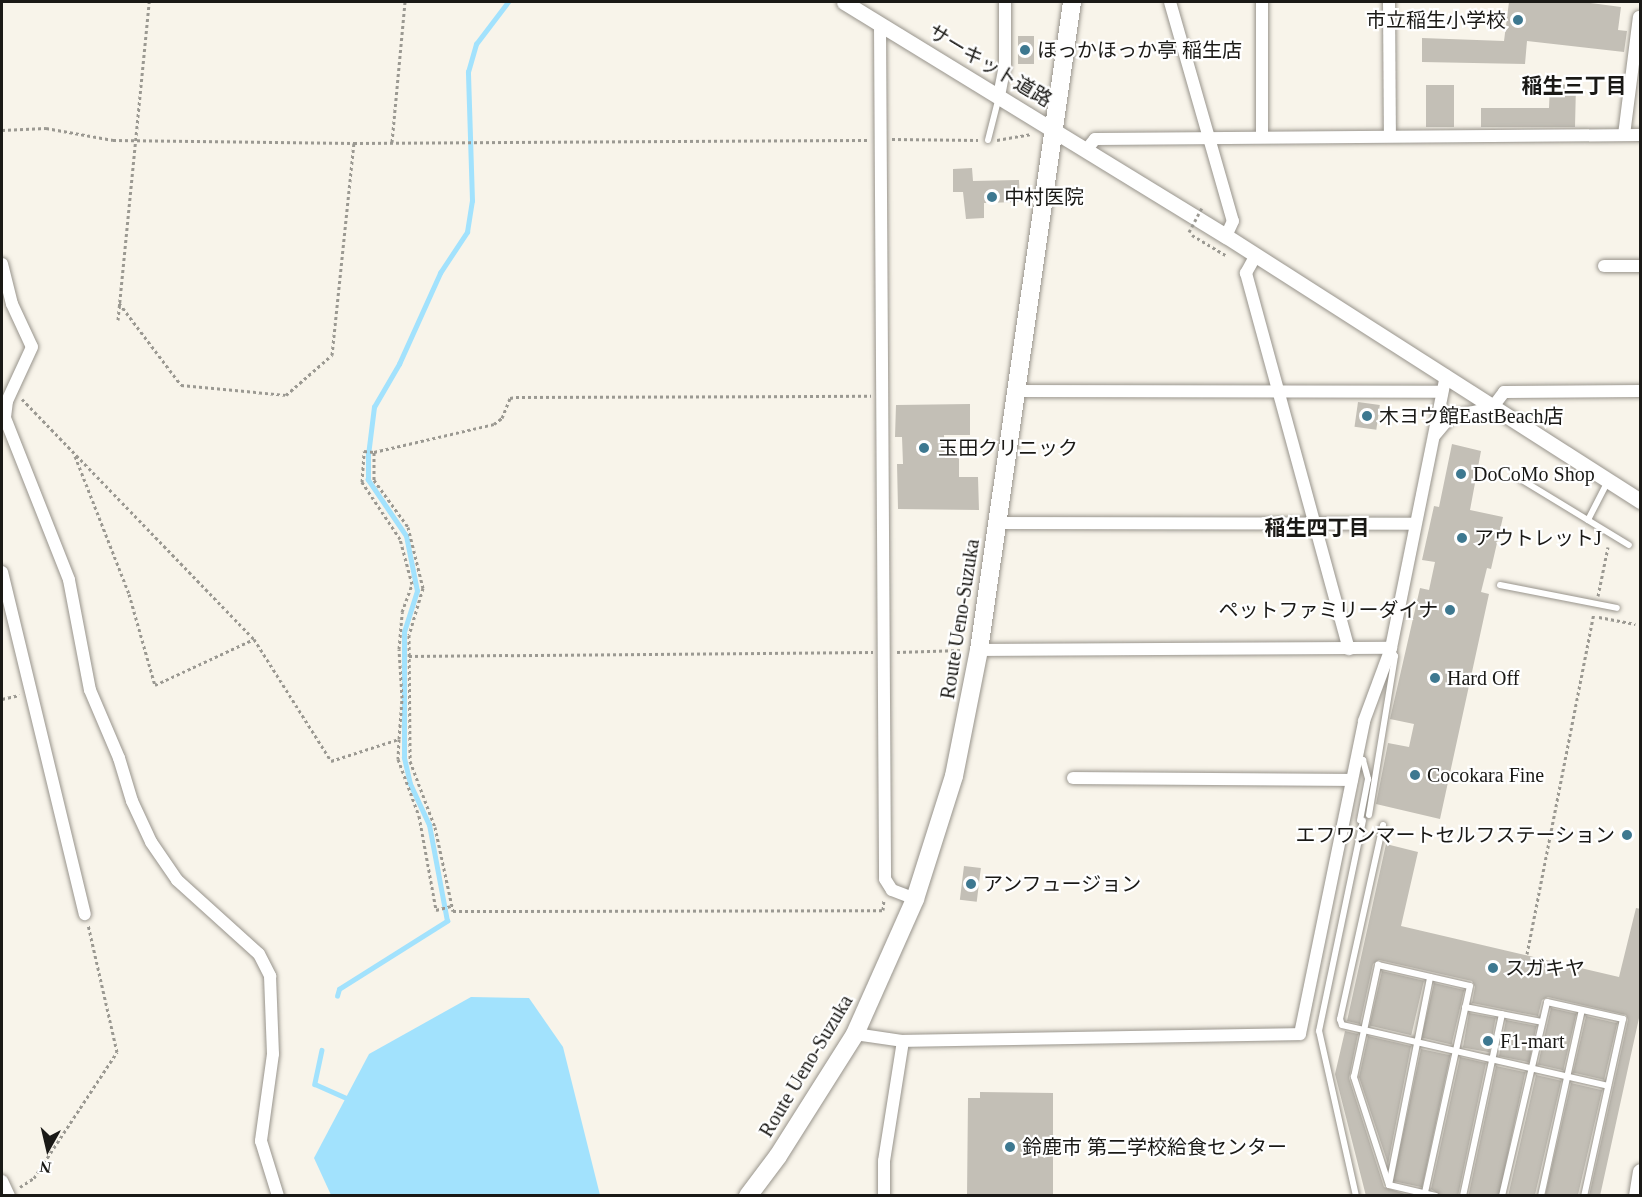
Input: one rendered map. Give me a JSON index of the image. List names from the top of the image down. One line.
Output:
{"streets":{"main road":["Route Ueno-Suzuka"],"street":["サーキット道路"]},"crossings":[["サーキット道路","Route Ueno-Suzuka"]],"districts":["稲生三丁目","稲生四丁目"],"places":["市立稲生小学校","ほっかほっか亭 稲生店","中村医院","木ヨウ館EastBeach店","玉田クリニック","DoCoMo Shop","アウトレットJ","ペットファミリーダイナ","Hard Off","Cocokara Fine","エフワンマートセルフステーション","アンフュージョン","スガキヤ","F1-mart","鈴鹿市 第二学校給食センター"],"north":"bottom"}
